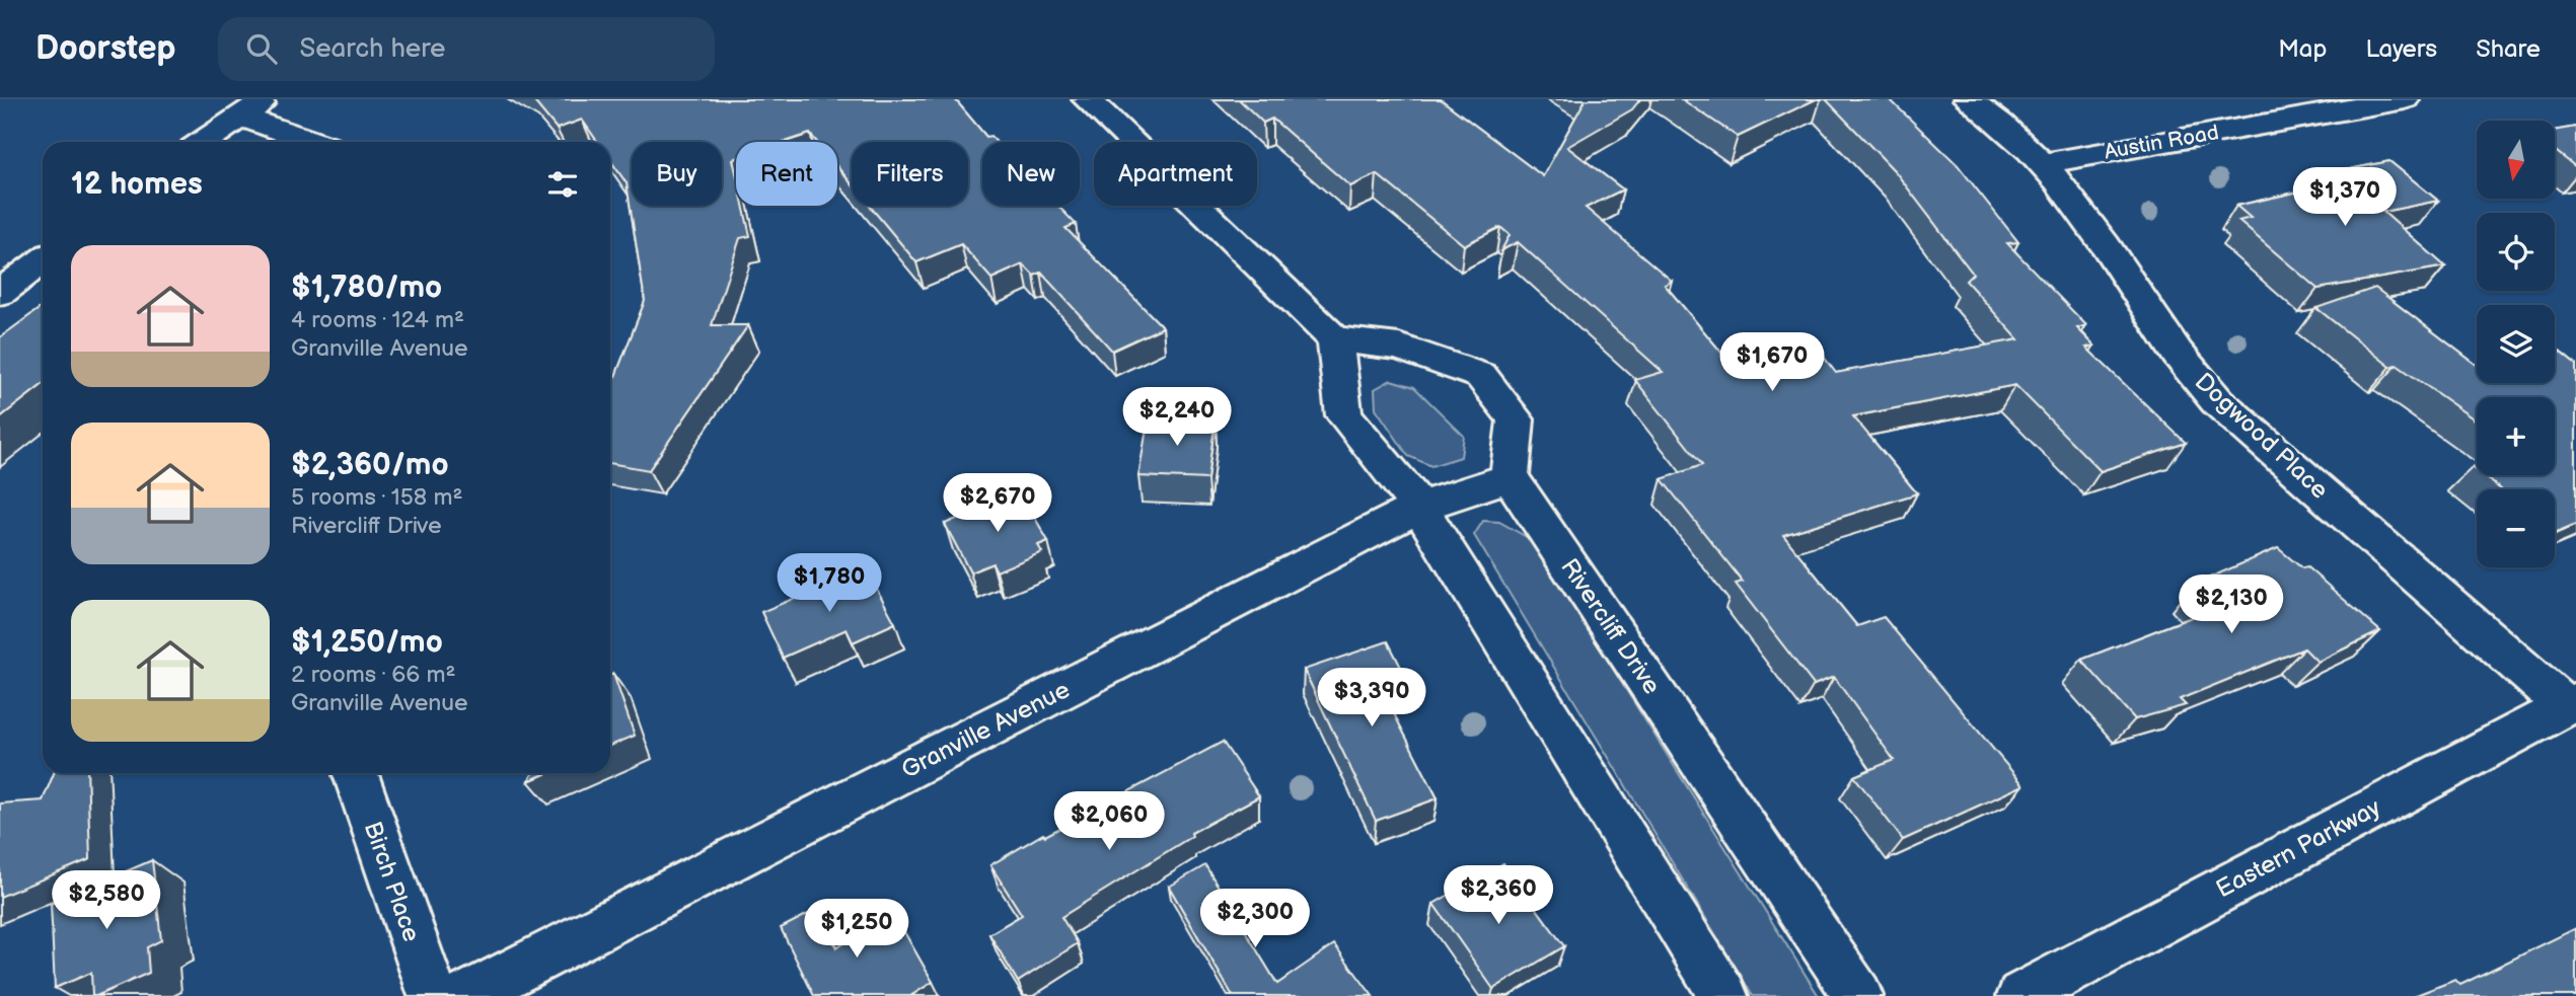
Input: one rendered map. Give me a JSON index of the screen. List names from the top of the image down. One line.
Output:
{"streets":{"street":["Austin Road","Dogwood Place","Rivercliff Drive","Granville Avenue","Eastern Parkway","Birch Place"]},"crossings":[["Austin Road","Dogwood Place"],["Dogwood Place","Eastern Parkway"],["Rivercliff Drive","Granville Avenue"]],"north":"bottom","page":{"header":"Doorstep","search":"Search here","nav":["Map","Layers","Share"],"map_buttons":["+","−"],"chip":["Buy","Rent","Filters","New","Apartment"],"heading":"12 homes","price":["$1,370","$1,670","$2,240","$2,670","$1,780","$2,130","$3,390","$2,060","$2,360","$2,580","$2,300","$1,250"],"list":[{"name":"$1,780/mo","note":"4 rooms · 124 m² · Granville Avenue"},{"name":"$2,360/mo","note":"5 rooms · 158 m² · Rivercliff Drive"},{"name":"$1,250/mo","note":"2 rooms · 66 m² · Granville Avenue"}]}}
